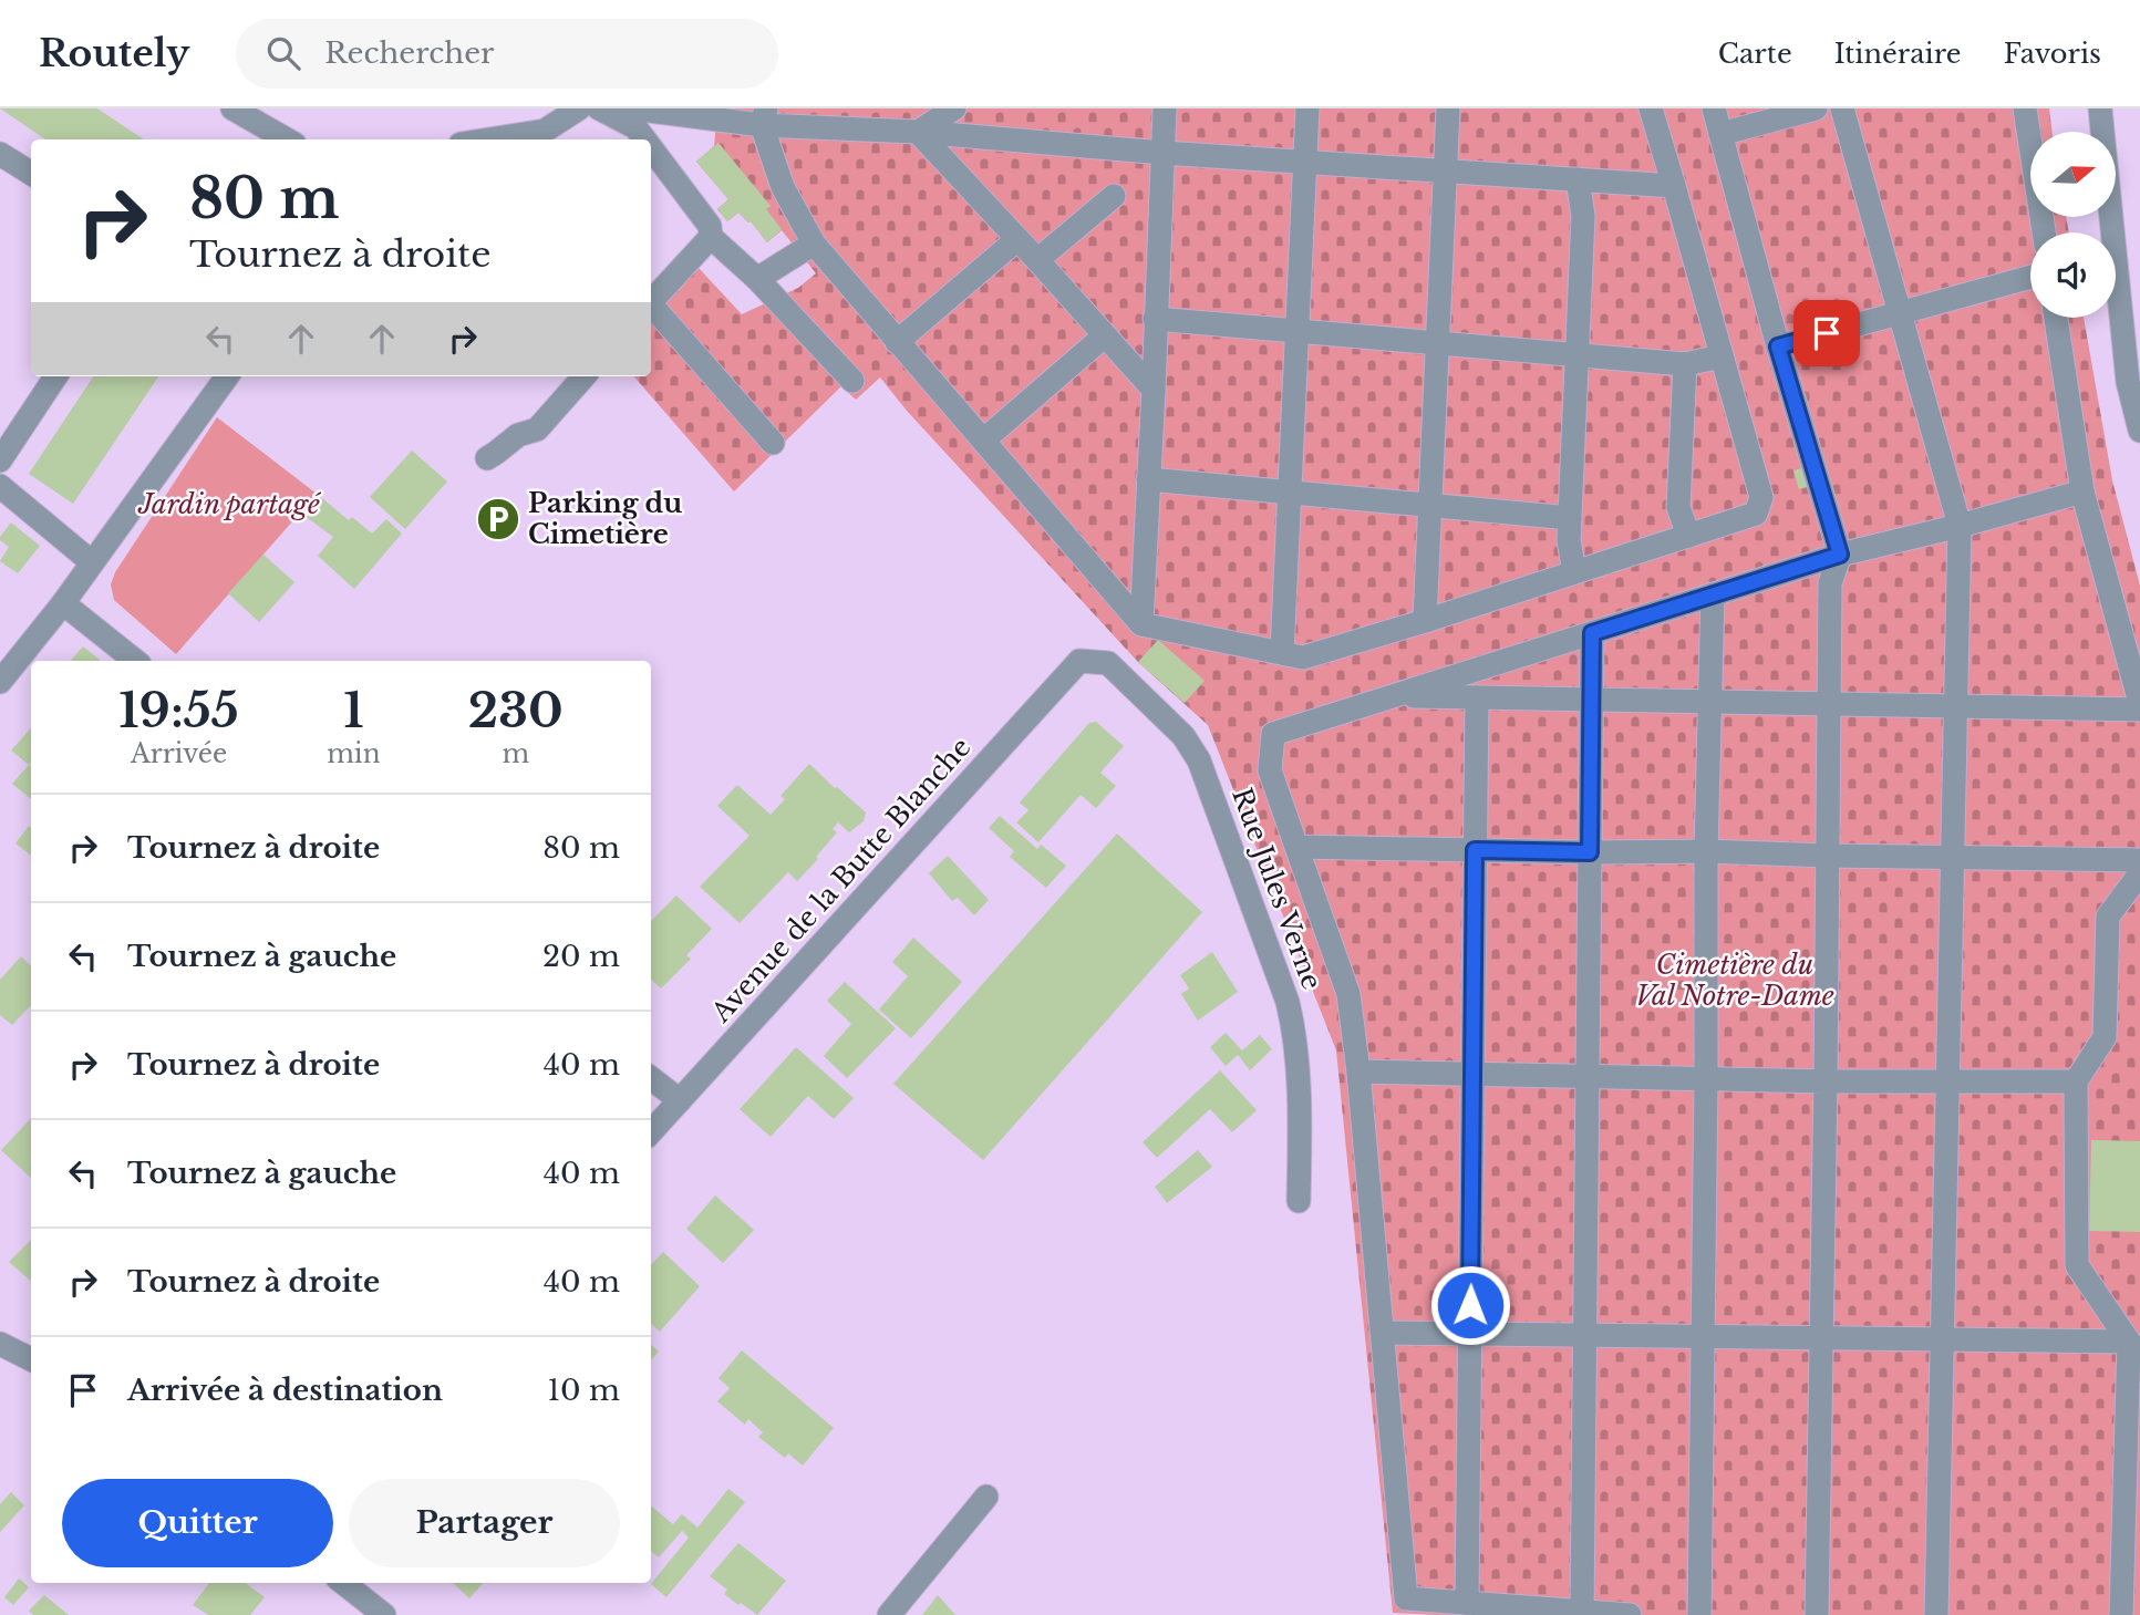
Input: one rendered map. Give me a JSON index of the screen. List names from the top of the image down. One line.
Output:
{"streets":{"street":["Avenue de la Butte Blanche","Rue Jules Verne"]},"crossings":[["Avenue de la Butte Blanche","Rue Jules Verne"]],"parks":["Jardin partagé","Cimetière du Val Notre-Dame"],"places":{"parking":["Parking du Cimetière"]},"north":"right","page":{"header":"Routely","search":"Rechercher","nav":["Carte","Itinéraire","Favoris"],"turn":["80 m","Tournez à droite"],"eta":["19:55","Arrivée","1","min","230","m"],"list":[{"name":"Tournez à droite","value":"80 m"},{"name":"Tournez à gauche","value":"20 m"},{"name":"Tournez à droite","value":"40 m"},{"name":"Tournez à gauche","value":"40 m"},{"name":"Tournez à droite","value":"40 m"},{"name":"Arrivée à destination","value":"10 m"}],"buttons":["Quitter","Partager"]}}
